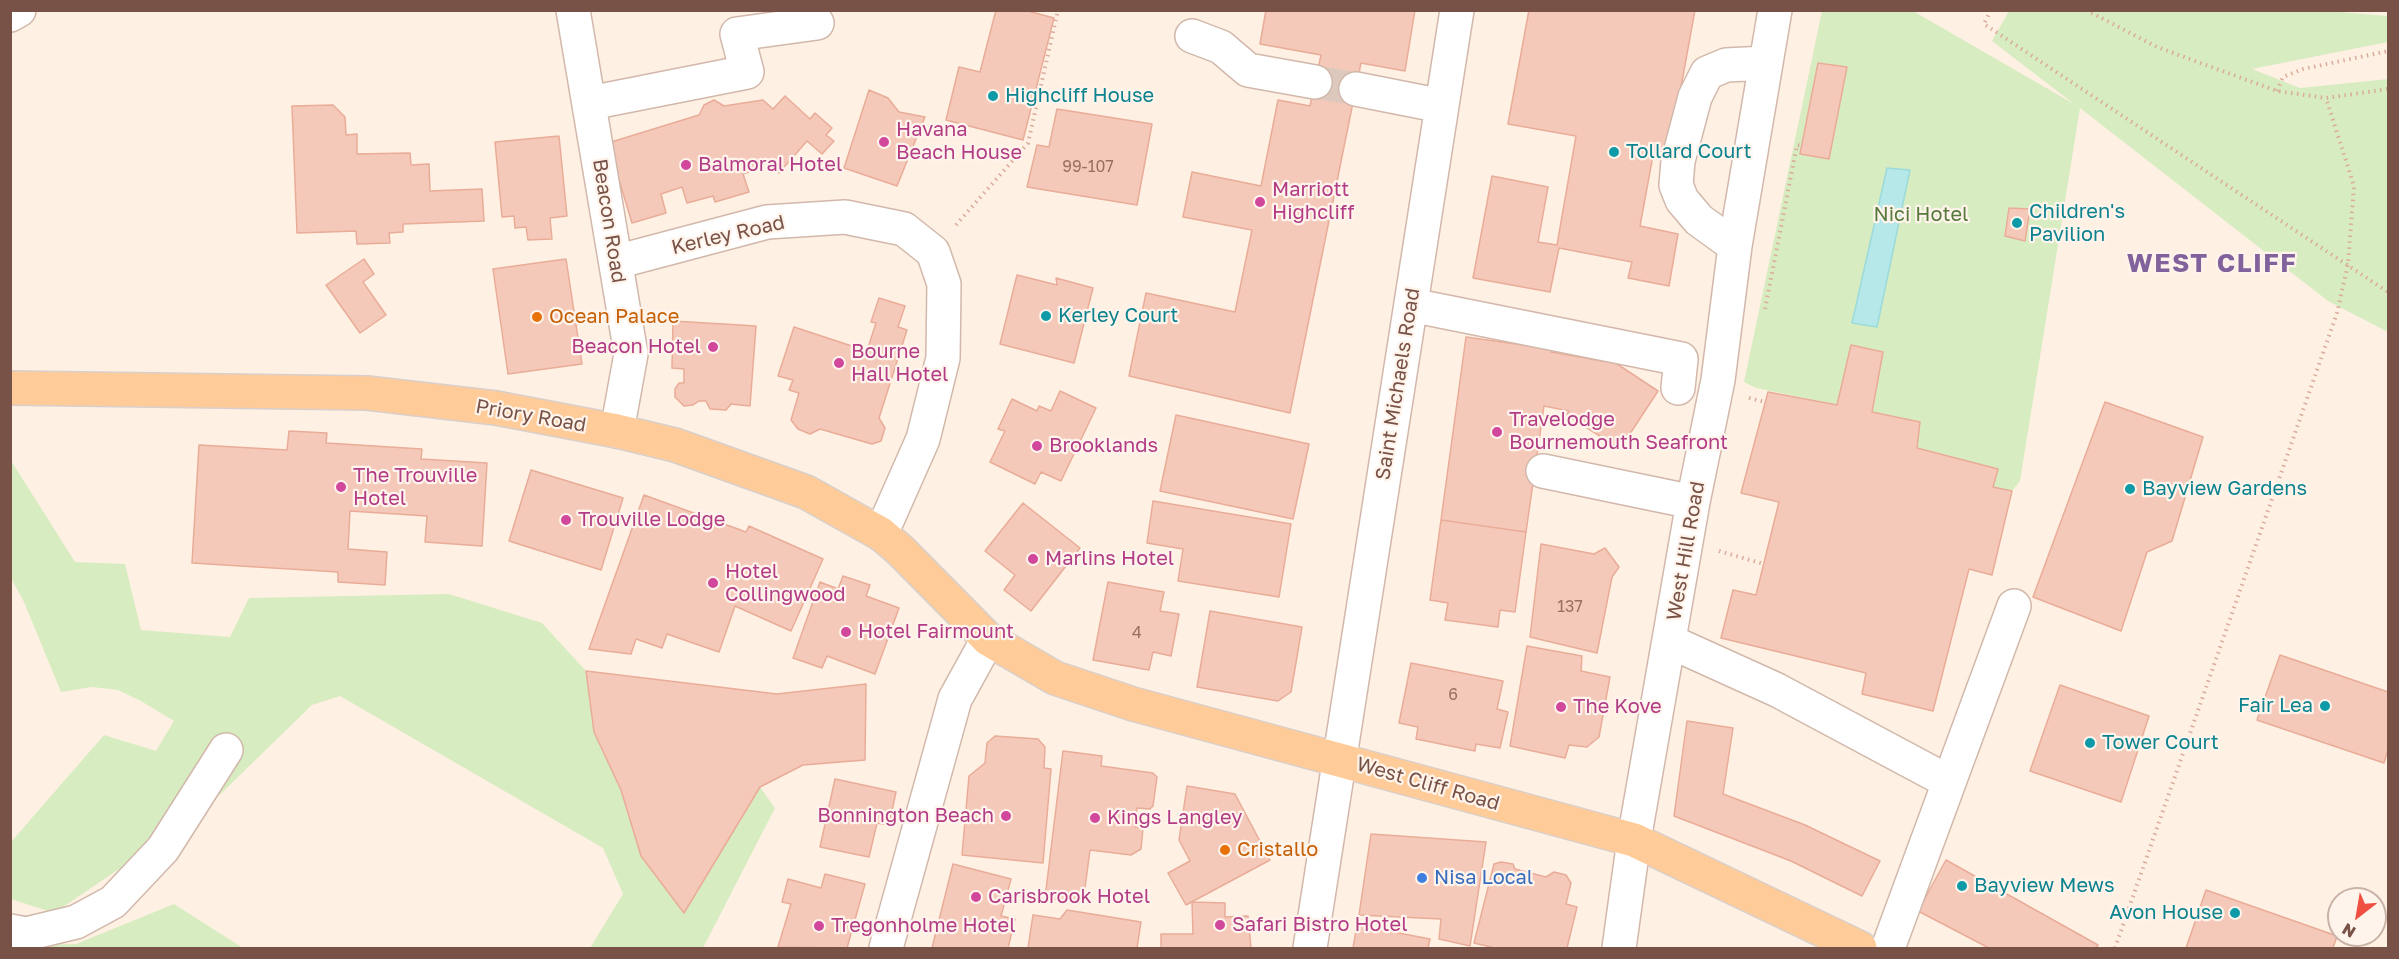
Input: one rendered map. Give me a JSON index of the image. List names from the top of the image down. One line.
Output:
{"streets":{"main road":["Priory Road","West Cliff Road"],"street":["Beacon Road","Kerley Road","Saint Michaels Road","West Hill Road"]},"crossings":[["Beacon Road","Kerley Road"],["Beacon Road","Priory Road"],["Saint Michaels Road","West Cliff Road"],["Priory Road","West Cliff Road"],["West Hill Road","West Cliff Road"]],"districts":["WEST CLIFF"],"parks":["Nici Hotel"],"places":["Highcliff House","Havana Beach House","Tollard Court","Balmoral Hotel","Marriott Highcliff","Children's Pavilion","Kerley Court","Ocean Palace","Beacon Hotel","Bourne Hall Hotel","Travelodge Bournemouth Seafront","Brooklands","The Trouville Hotel","Bayview Gardens","Trouville Lodge","Marlins Hotel","Hotel Collingwood","Hotel Fairmount","Fair Lea","The Kove","Tower Court","Bonnington Beach","Kings Langley","Cristallo","Nisa Local","Bayview Mews","Carisbrook Hotel","Avon House","Safari Bistro Hotel","Tregonholme Hotel"],"house_numbers":["99-107","137","4","6"],"north":"bottom left"}
